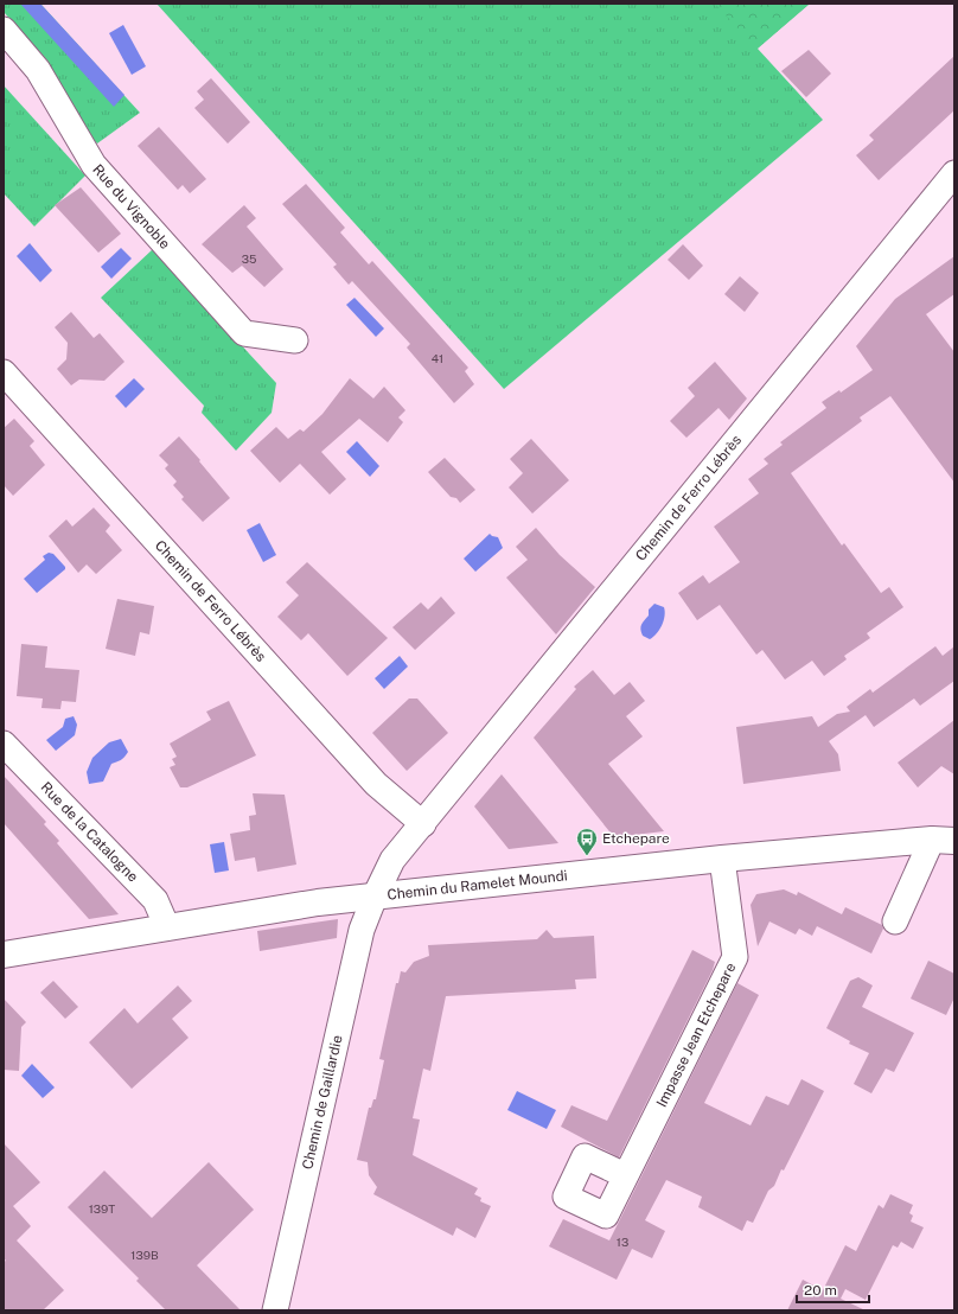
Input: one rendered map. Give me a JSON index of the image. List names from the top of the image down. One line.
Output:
{"streets":{"main road":["Chemin du Ramelet Moundi"],"street":["Rue du Vignoble","Chemin de Ferro Lébrès","Rue de la Catalogne","Impasse Jean Etchepare","Chemin de Gaillardie"]},"crossings":[["Chemin de Ferro Lébrès","Chemin du Ramelet Moundi"],["Chemin de Ferro Lébrès","Chemin de Gaillardie"],["Rue de la Catalogne","Chemin du Ramelet Moundi"],["Chemin du Ramelet Moundi","Impasse Jean Etchepare"],["Chemin du Ramelet Moundi","Chemin de Gaillardie"]],"places":{"bus stop":["Etchepare"]},"house_numbers":["35","41","139T","13","139B"],"scale_bar":"20 m"}
